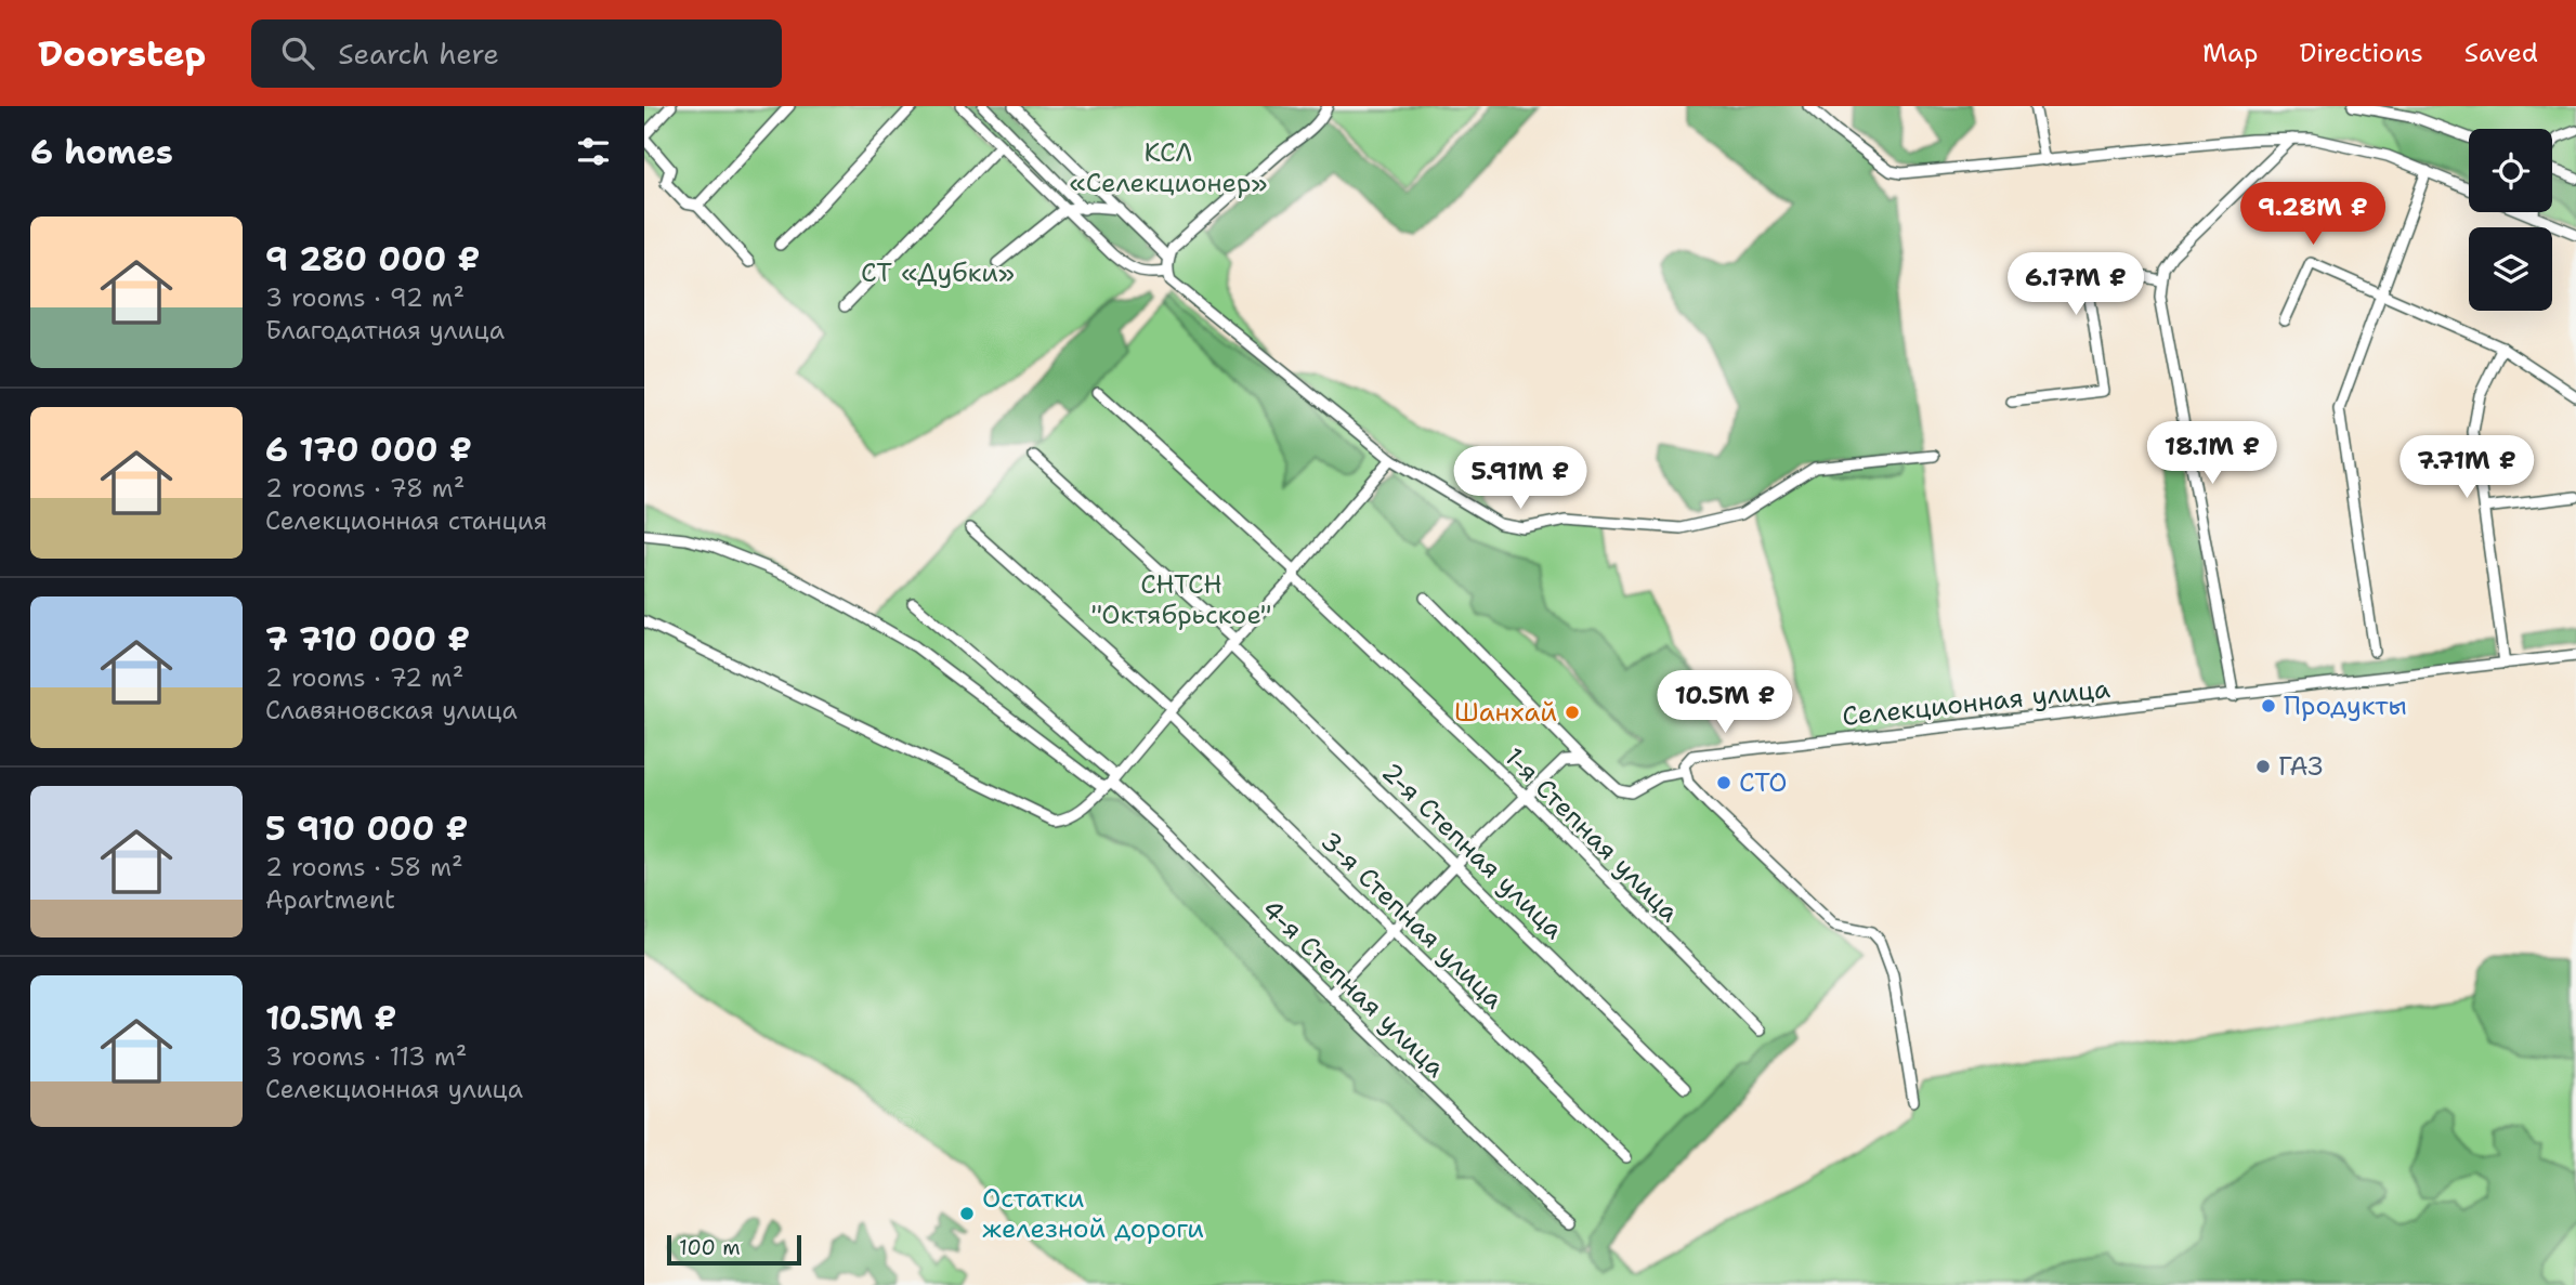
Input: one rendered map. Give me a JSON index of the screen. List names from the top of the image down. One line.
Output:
{"streets":{"street":["Селекционная улица","1-я Степная улица","2-я Степная улица","3-я Степная улица","4-я Степная улица"]},"parks":["КСЛ «Селекционер»","СТ «Дубки»","СНТСН \"Октябрьское\""],"places":["Продукты","Шанхай","ГАЗ","СТО","Остатки железной дороги"],"scale_bar":"100 m","page":{"header":"Doorstep","search":"Search here","nav":["Map","Directions","Saved"],"heading":"6 homes","price":["9.28M ₽","6.17M ₽","18.1M ₽","7.71M ₽","5.91M ₽","10.5M ₽"],"list":[{"name":"9 280 000 ₽","note":"3 rooms · 92 m² · Благодатная улица"},{"name":"6 170 000 ₽","note":"2 rooms · 78 m² · Селекционная станция"},{"name":"7 710 000 ₽","note":"2 rooms · 72 m² · Славяновская улица"},{"name":"5 910 000 ₽","note":"2 rooms · 58 m² · Apartment"},{"name":"10.5M ₽","note":"3 rooms · 113 m² · Селекционная улица"}],"scale":"100 m"}}
